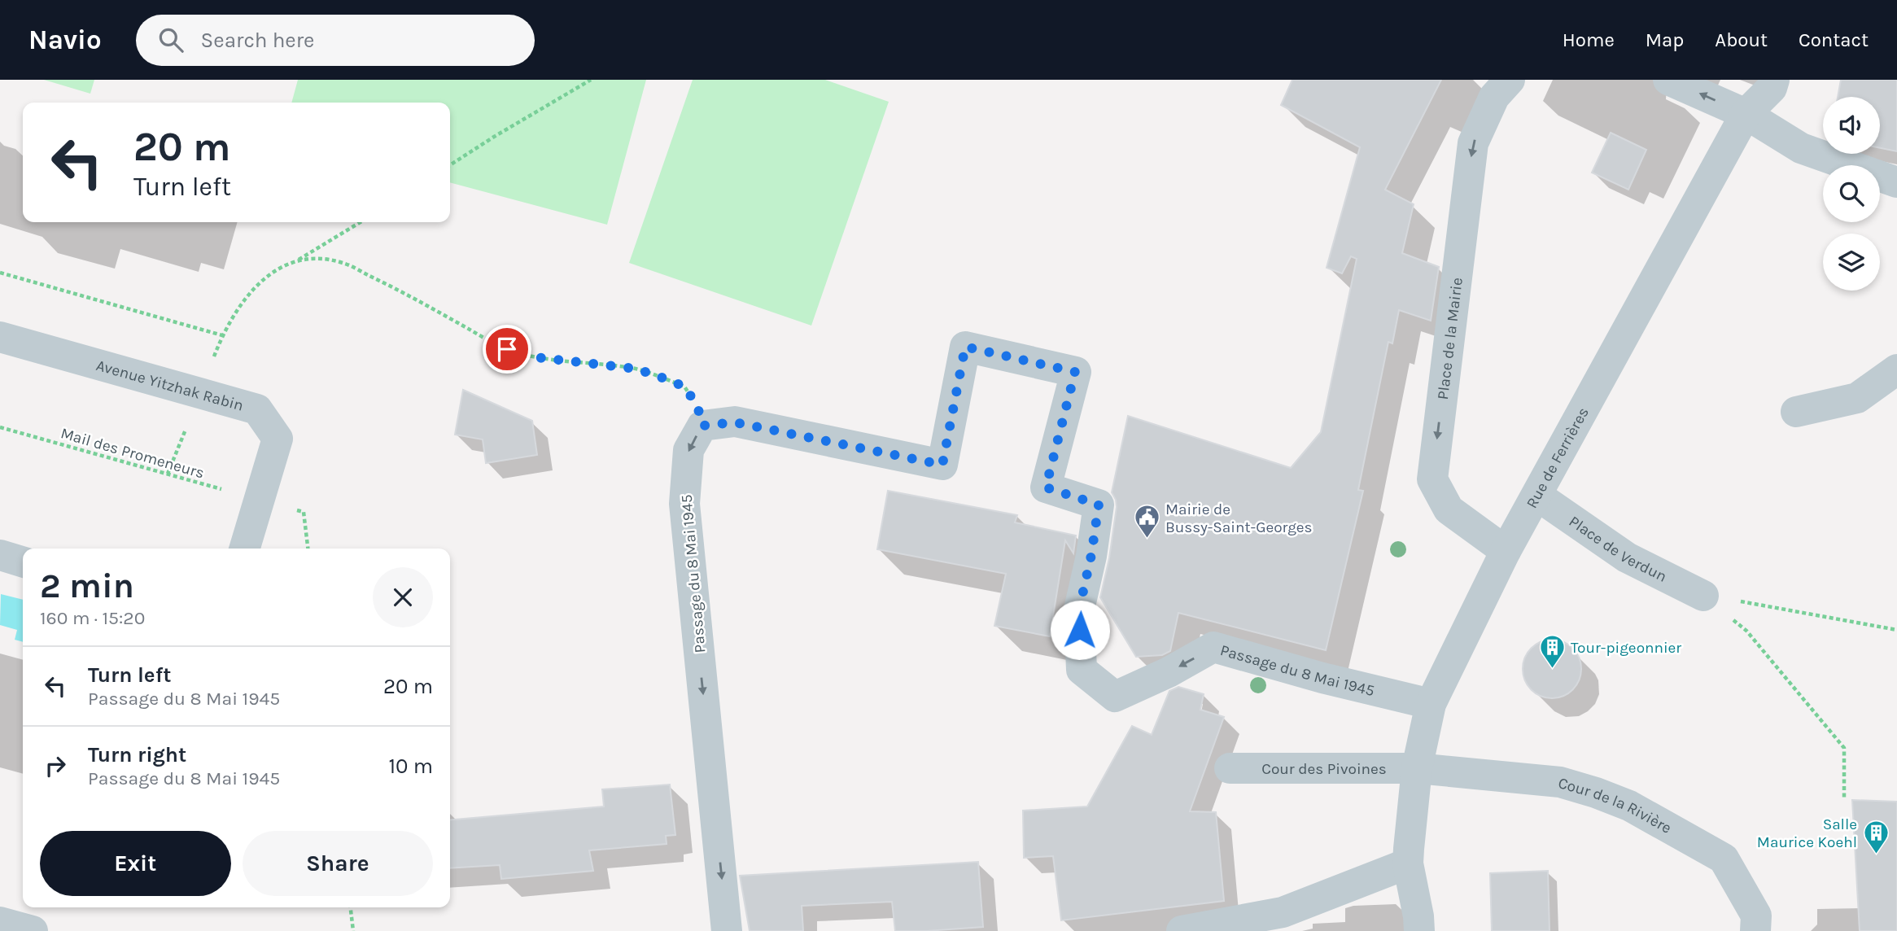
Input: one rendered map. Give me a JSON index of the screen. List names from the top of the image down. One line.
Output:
{"streets":{"street":["Place de la Mairie","Avenue Yitzhak Rabin","Rue de Ferrières","Place de Verdun","Passage du 8 Mai 1945","Cour des Pivoines","Cour de la Rivière"],"path":["Mail des Promeneurs"]},"crossings":[["Place de la Mairie","Rue de Ferrières"],["Avenue Yitzhak Rabin","Mail des Promeneurs"],["Rue de Ferrières","Place de Verdun"],["Rue de Ferrières","Passage du 8 Mai 1945"],["Rue de Ferrières","Cour des Pivoines"],["Rue de Ferrières","Cour de la Rivière"],["Cour des Pivoines","Cour de la Rivière"]],"one_way":["Place de la Mairie"],"places":{"public building":["Mairie de Bussy-Saint-Georges"],"building":["Tour-pigeonnier","Salle Maurice Koehl"]},"page":{"header":"Navio","search":"Search here","nav":["Home","Map","About","Contact"],"turn":["20 m","Turn left"],"heading":["2 min","160 m · 15:20"],"list":[{"name":"Turn left","note":"Passage du 8 Mai 1945","value":"20 m"},{"name":"Turn right","note":"Passage du 8 Mai 1945","value":"10 m"}],"buttons":["Exit","Share"]}}
